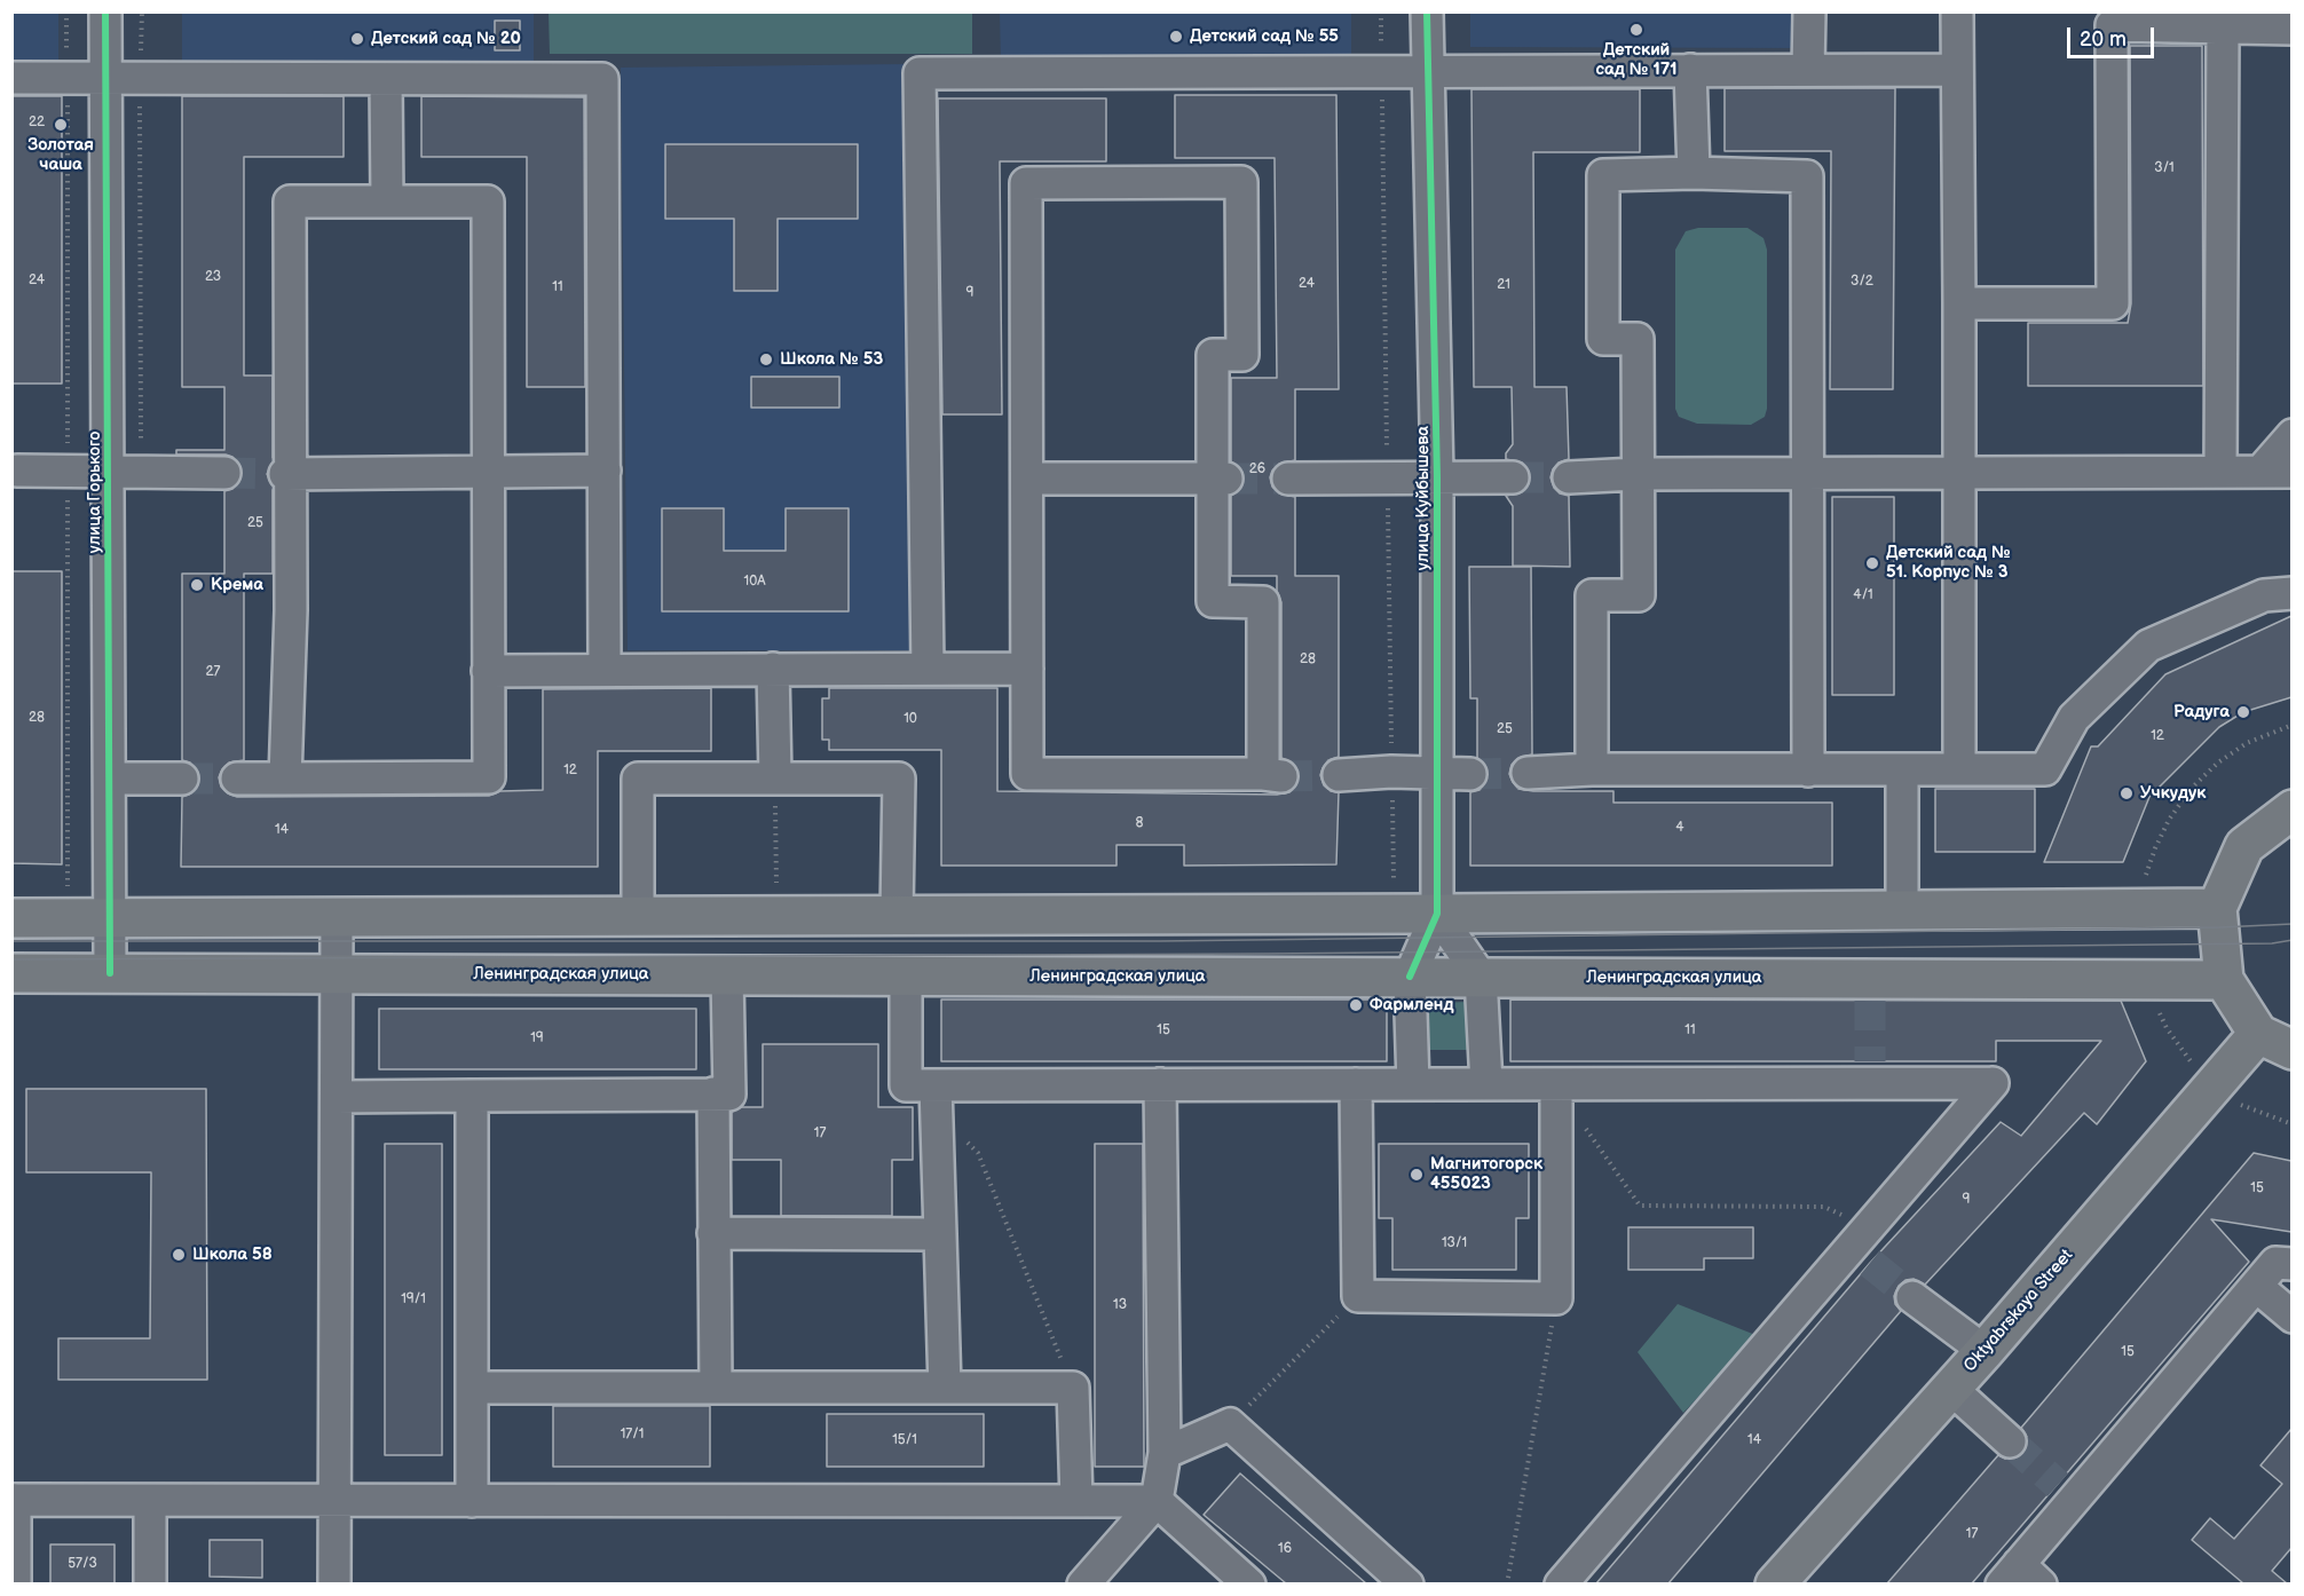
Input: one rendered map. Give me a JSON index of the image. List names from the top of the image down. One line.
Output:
{"streets":{"main road":["Ленинградская улица","Oktyabrskaya Street"],"street":["улица Горького","улица Куйбышева"]},"crossings":[["улица Горького","Ленинградская улица"],["улица Куйбышева","Ленинградская улица"]],"places":["Детский сад № 171","Детский сад № 55","Детский сад № 20","Золотая чаша","Школа № 53","Детский сад № 51. Корпус № 3","Крема","Радуга","Учкудук","Фармленд","Магнитогорск 455023","Школа 58"],"house_numbers":["22","3/1","23","24","3/2","24","21","11","9","26","25","10А","4/1","28","27","28","10","25","12","12","8","4","14","15","11","19","17","15","9","13/1","19/1","13","15","17/1","15/1","14","17","16","57/3"],"scale_bar":"20 m"}
